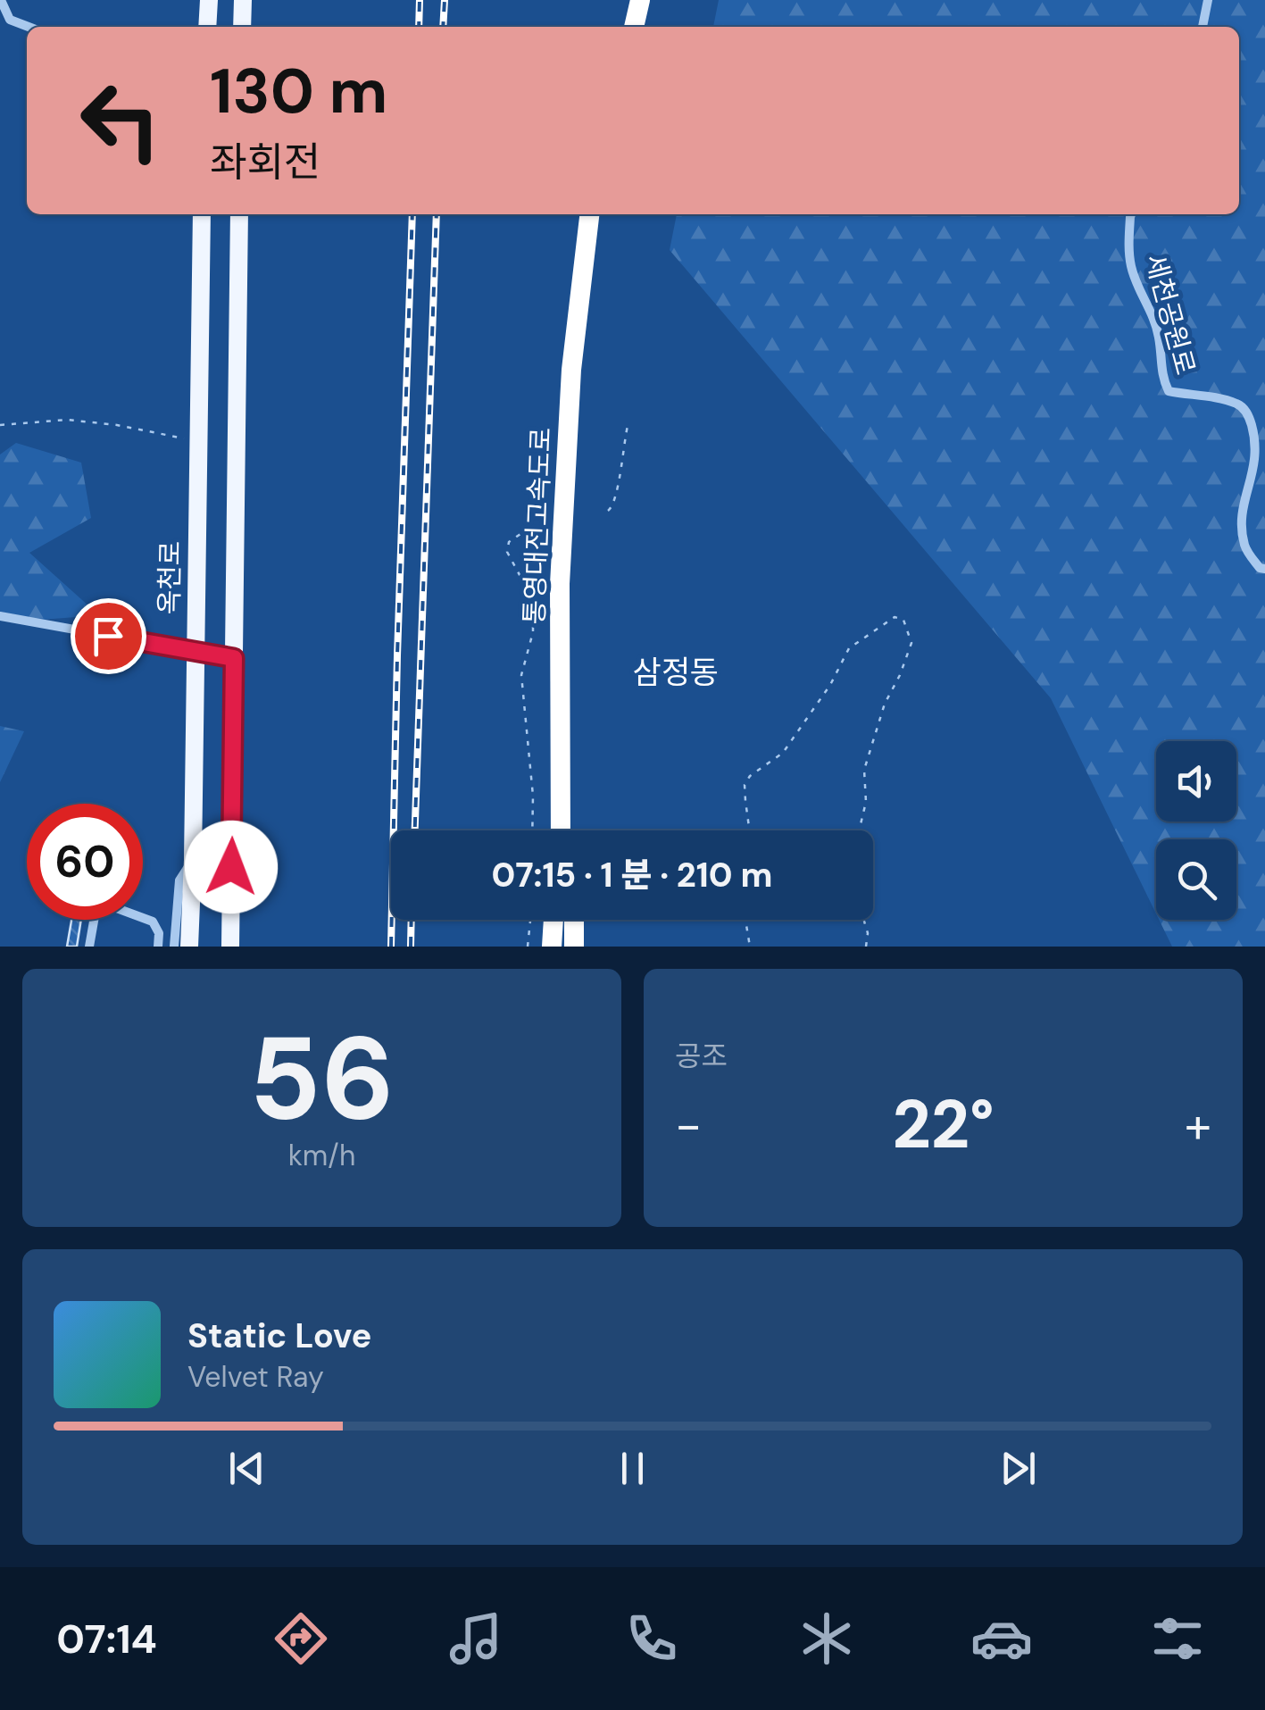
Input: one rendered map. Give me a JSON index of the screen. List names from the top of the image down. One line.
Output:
{"streets":{"highway":["통영대전고속도로"],"main road":["옥천로"],"street":["세천공원로"]},"districts":["삼정동"],"page":{"turn":["130 m","좌회전"],"limit":"60","trip":"07:15 · 1 분 · 210 m","tile":[["56","km/h"],"공조"],"heat":["−","22°","+"],"song":["Static Love","Velvet Ray"],"tabs":"07:14"}}
